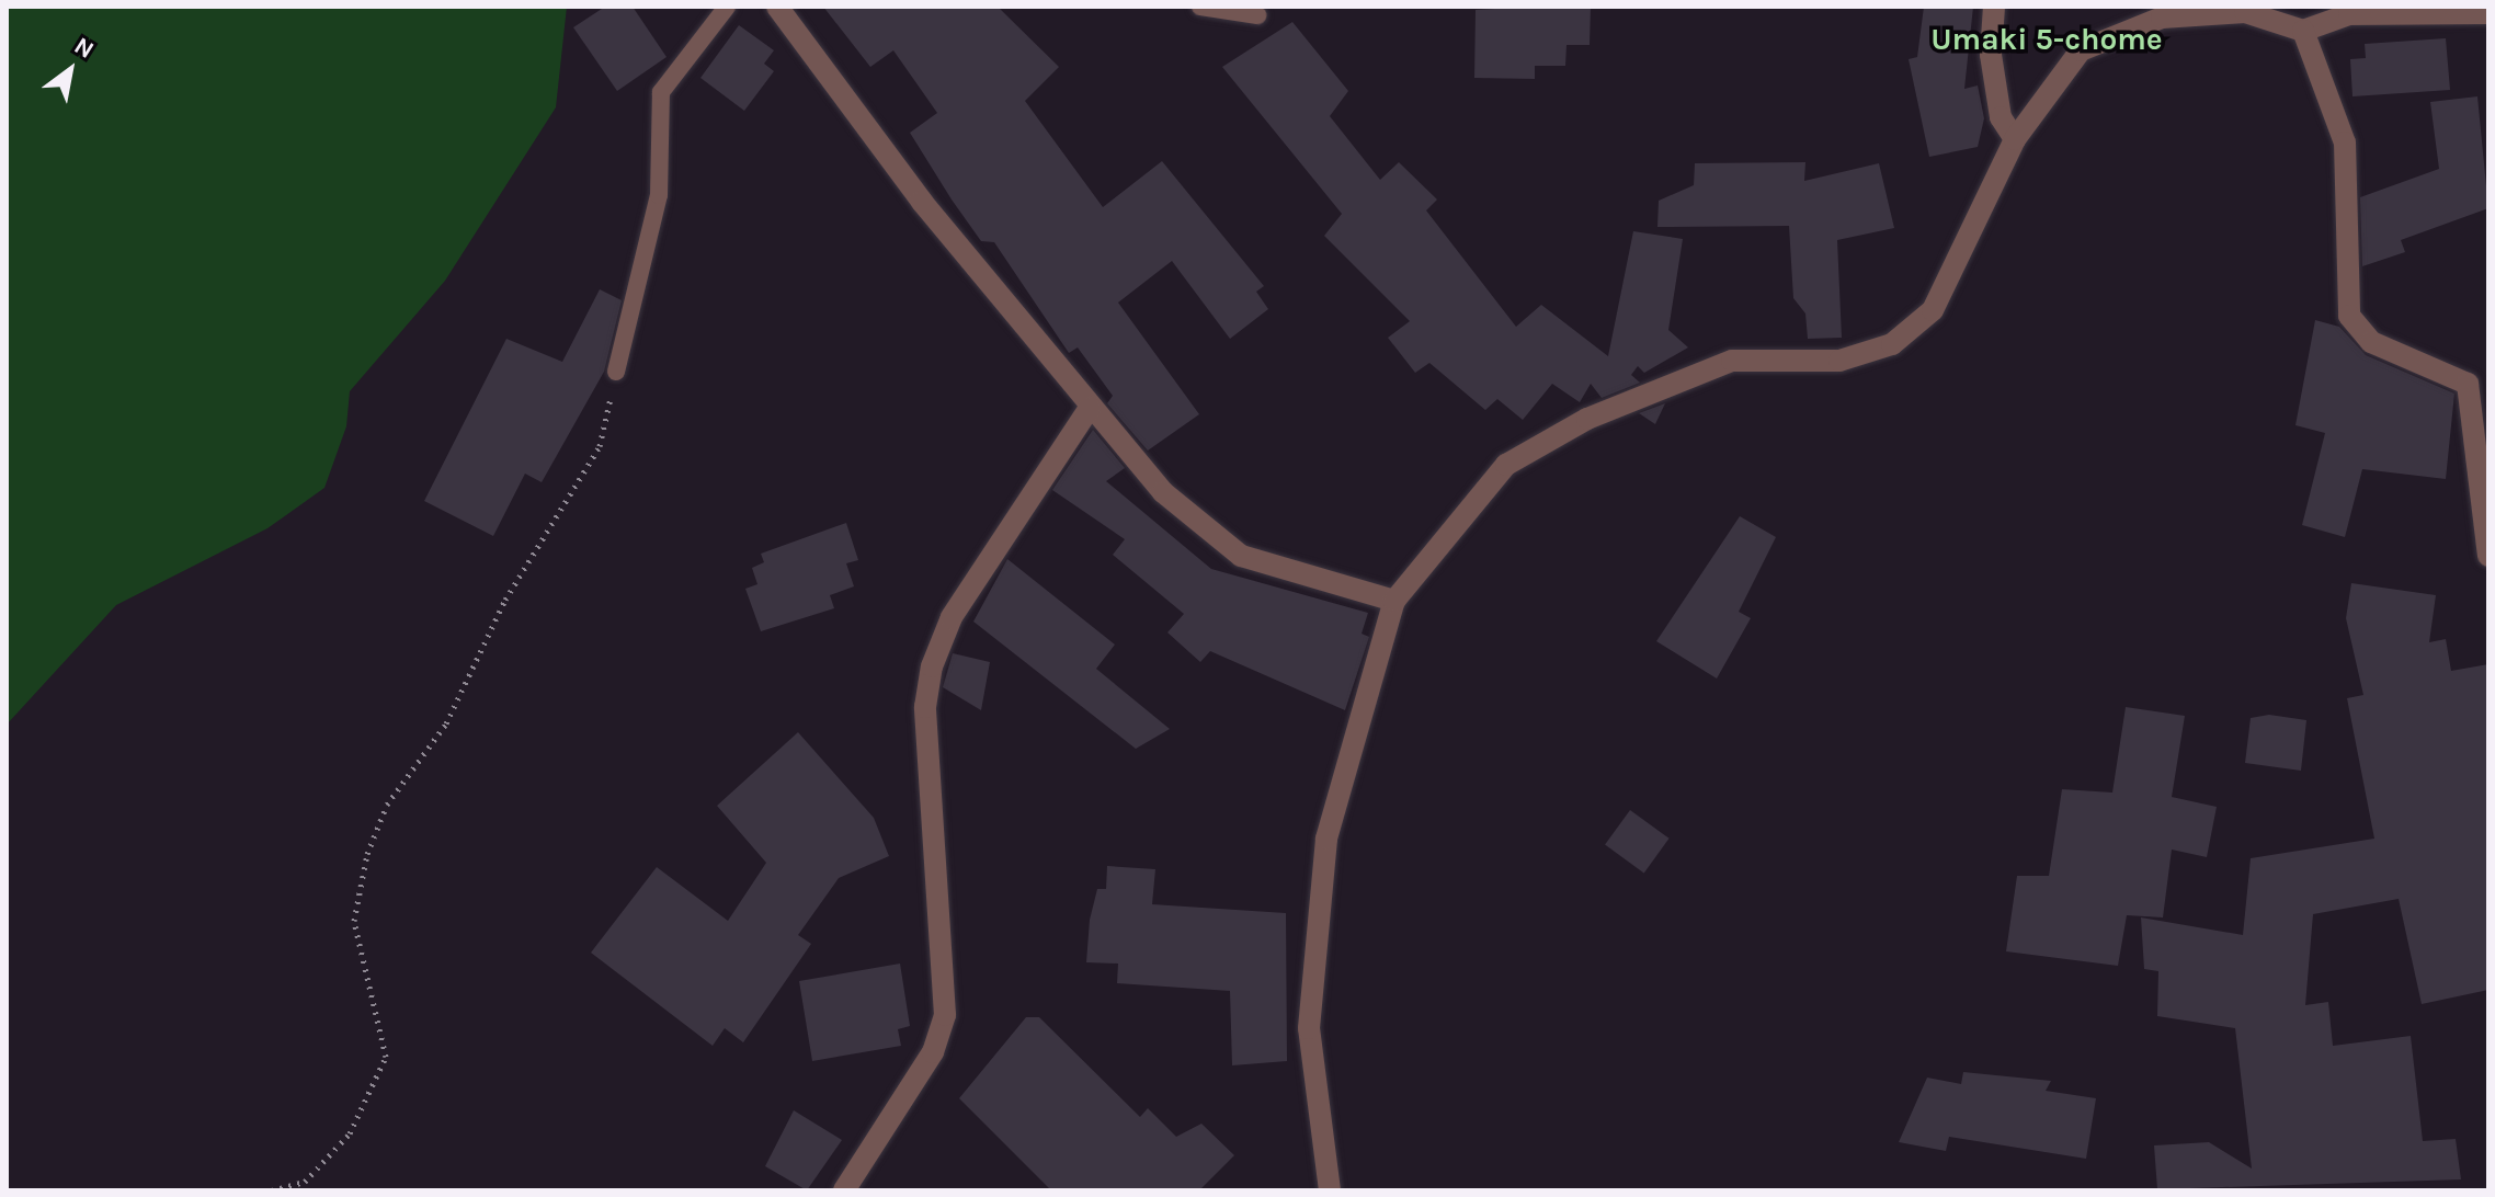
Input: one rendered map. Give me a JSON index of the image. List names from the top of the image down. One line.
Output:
{"districts":["Umaki 5-chome"],"north":"top right"}
